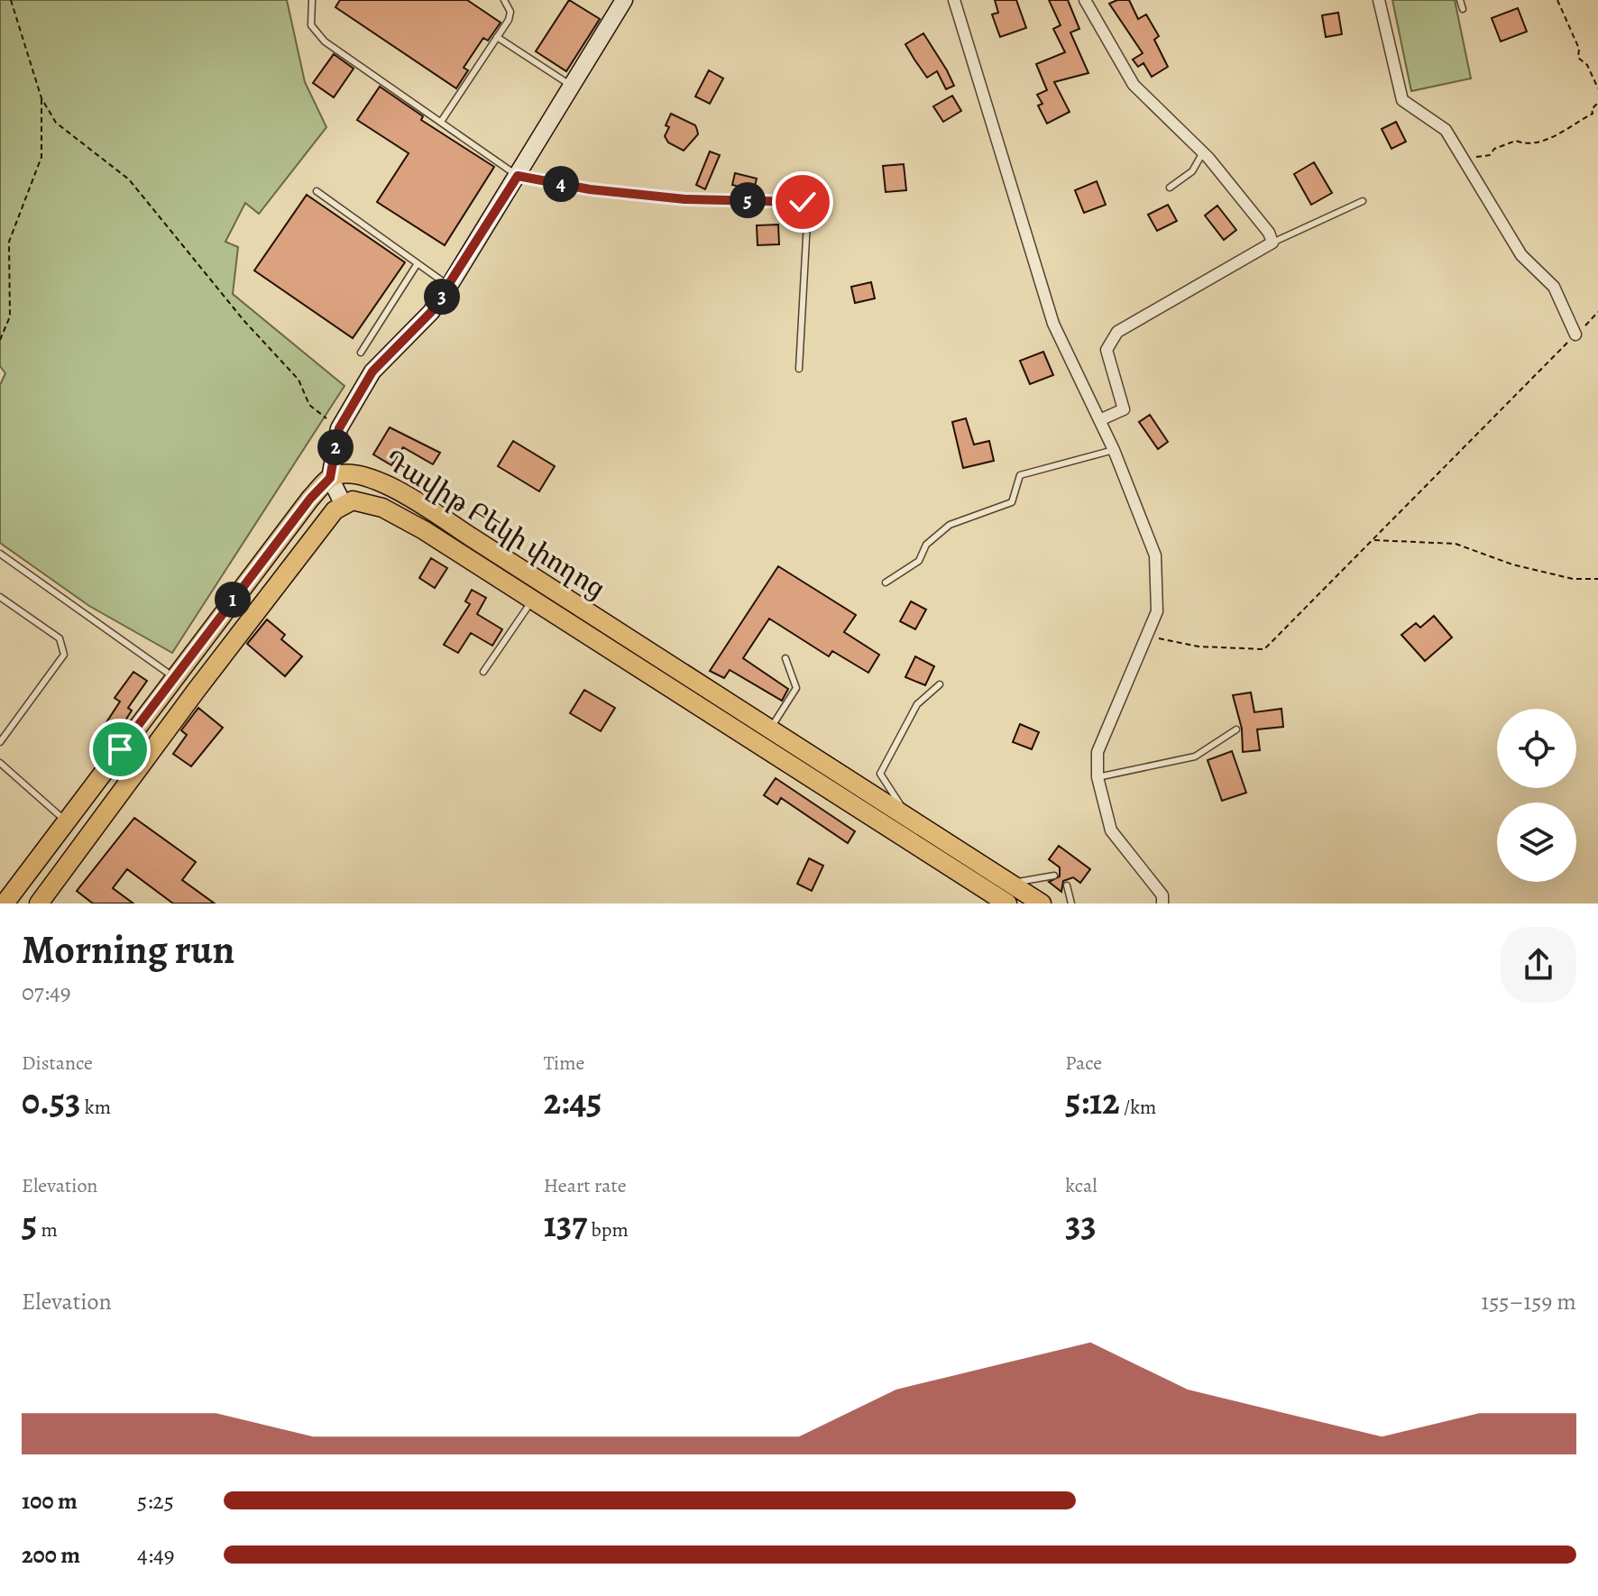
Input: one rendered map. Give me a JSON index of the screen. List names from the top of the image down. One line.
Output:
{"streets":{"main road":["Դավիթ Բեկի փողոց"]},"page":{"pins":["4","5","3","2","1"],"heading":["Morning run","07:49"],"stats":[["Distance","0.53 km"],["Time","2:45"],["Pace","5:12 /km"],["Elevation","5 m"],["Heart rate","137 bpm"],["kcal","33"]],"chart":["Elevation","155–159 m"],"list":[{"name":"100 m","note":"5:25"},{"name":"200 m","note":"4:49"}]}}
